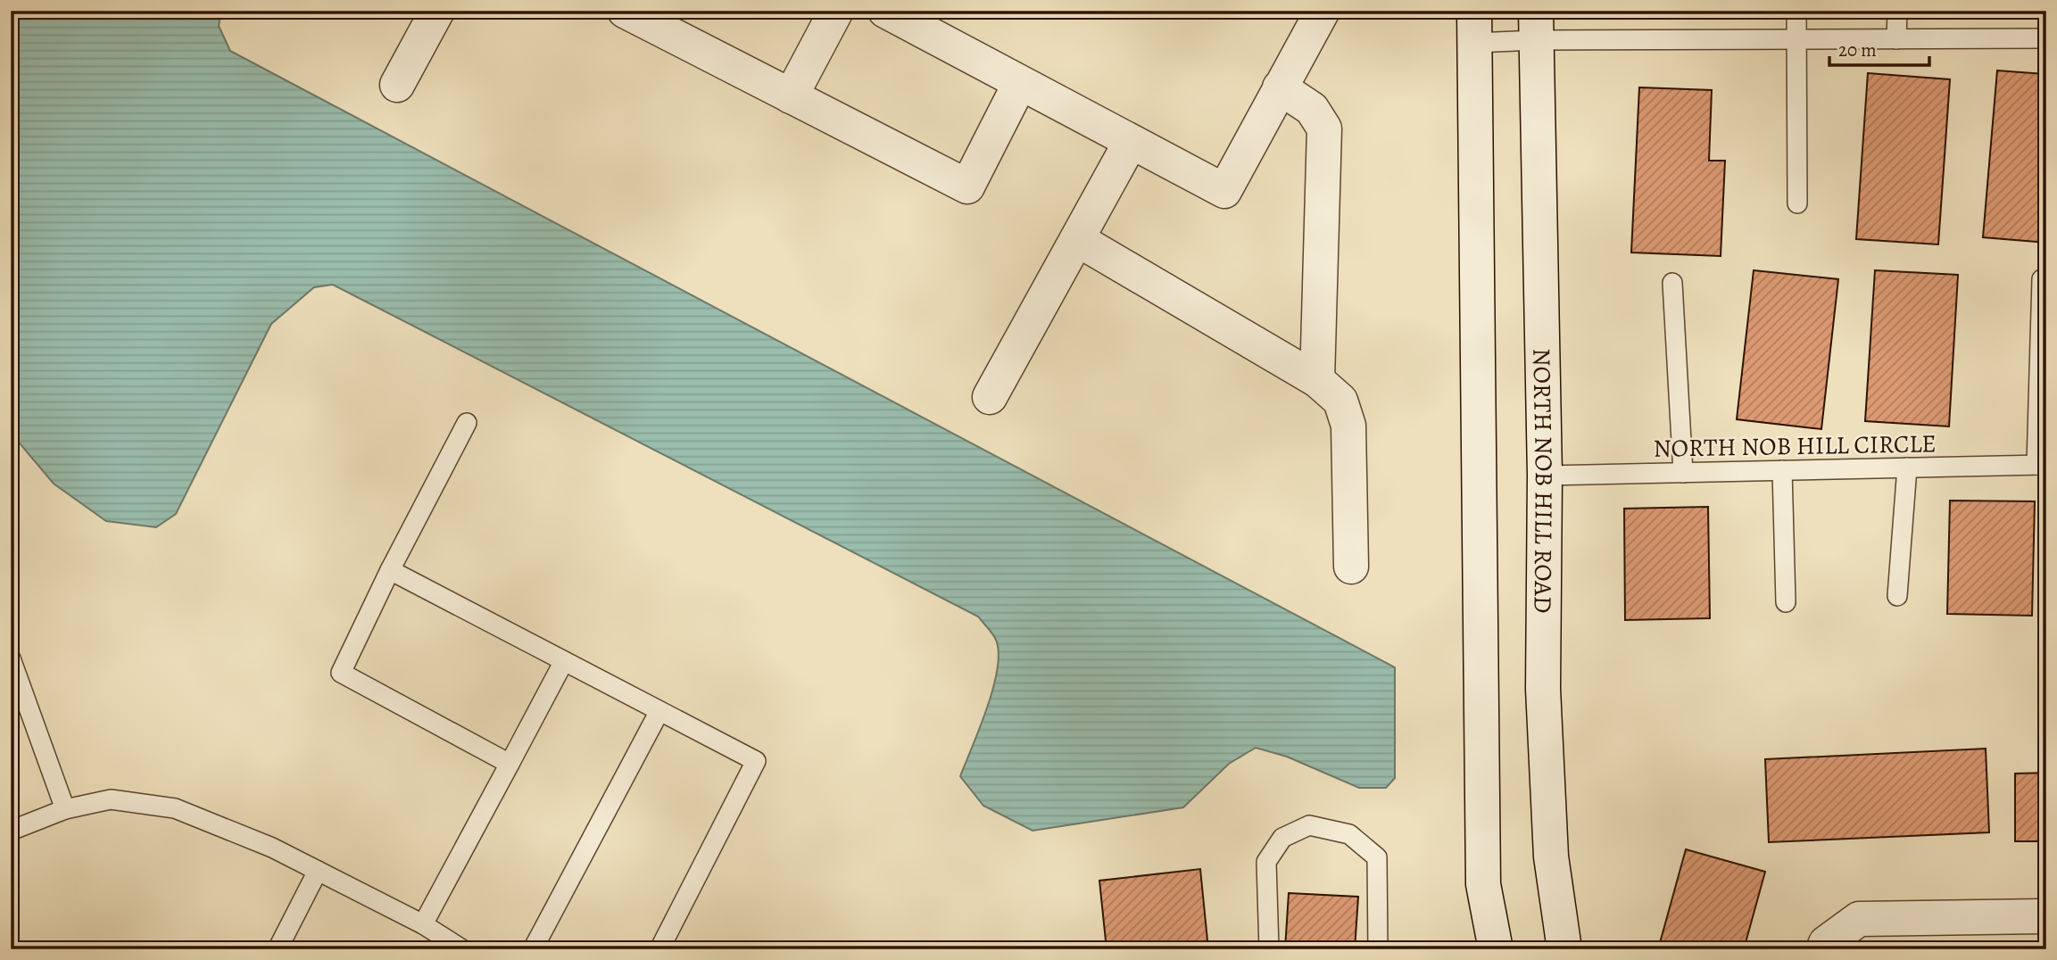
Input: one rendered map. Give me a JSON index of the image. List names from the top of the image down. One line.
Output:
{"streets":{"street":["NORTH NOB HILL ROAD"],"lane":["NORTH NOB HILL CIRCLE"]},"crossings":[["NORTH NOB HILL CIRCLE","NORTH NOB HILL ROAD"]],"scale_bar":"20 m"}
